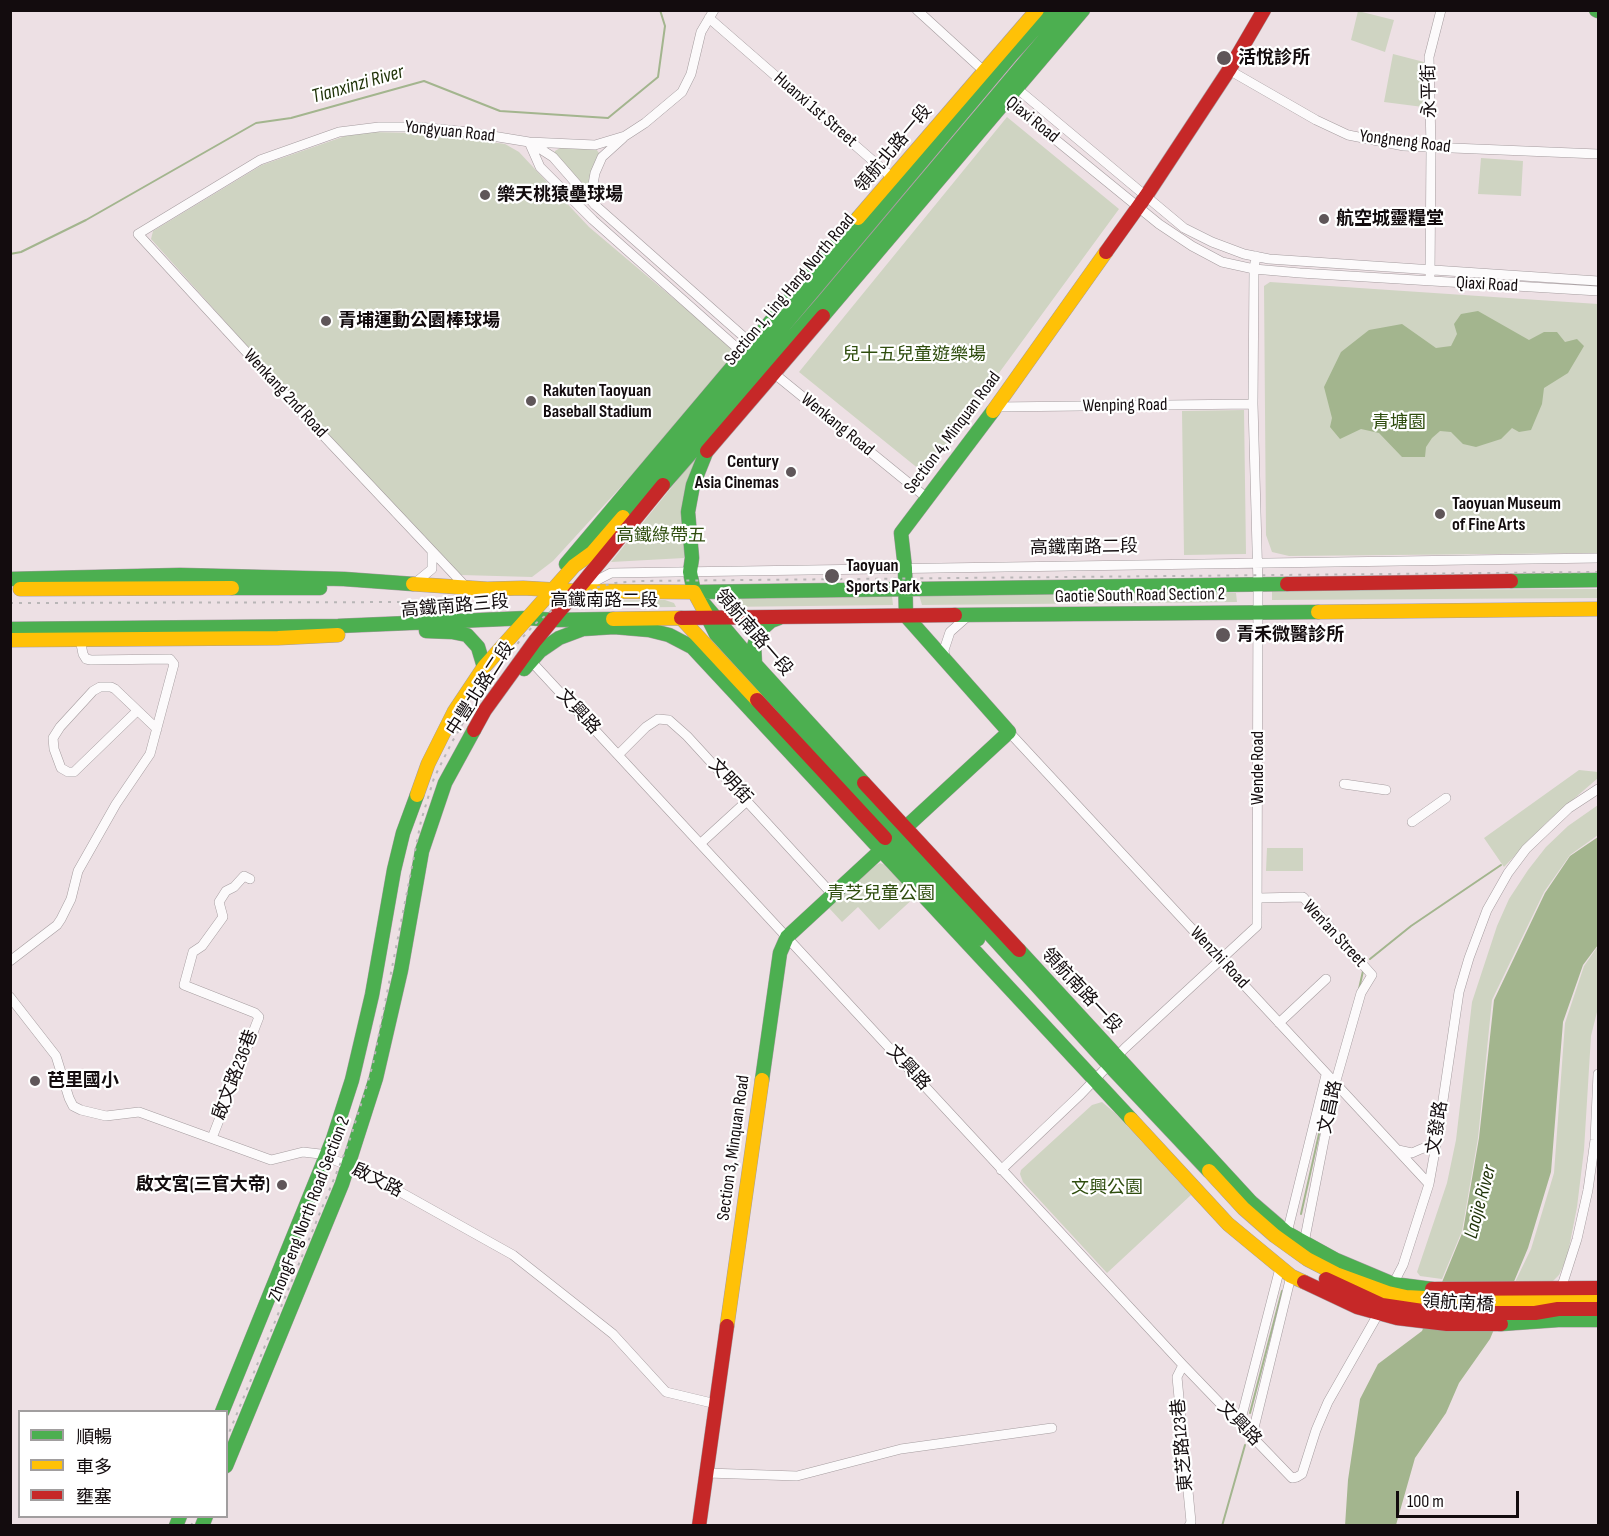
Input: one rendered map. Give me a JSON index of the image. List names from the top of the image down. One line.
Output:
{"streets":{"street":["永平街","Huanxi 1st Street","Qiaxi Road","Yongyuan Road","Yongneng Road","Section 1, Ling Hang North Road","Wenkang 2nd Road","Wenping Road","Wenkang Road","Section 4, Minquan Road","高鐵南路二段","Gaotie South Road Section 2","高鐵南路三段","領航南路一段","中豐北路二段","文興路","Wende Road","文明街","Wen'an Street","Wenzhi Road","啟文路236巷","文昌路","文發路","Section 3, Minquan Road","啟文路","ZhongFeng North Road Section 2","領航南橋","東芝路123巷"]},"crossings":[["永平街","Qiaxi Road"],["永平街","Yongneng Road"],["Huanxi 1st Street","Yongyuan Road"],["Huanxi 1st Street","Section 1, Ling Hang North Road"],["Qiaxi Road","Section 1, Ling Hang North Road"],["Qiaxi Road","Section 4, Minquan Road"],["Qiaxi Road","Wende Road"],["Yongyuan Road","Wenkang 2nd Road"],["Yongyuan Road","Wenkang Road"],["Yongneng Road","Section 4, Minquan Road"],["Section 1, Ling Hang North Road","Wenkang Road"],["Section 1, Ling Hang North Road","高鐵南路二段"],["Section 1, Ling Hang North Road","中豐北路二段"],["Wenkang 2nd Road","高鐵南路三段"],["Wenping Road","Section 4, Minquan Road"],["Wenping Road","Wende Road"],["Wenkang Road","Section 4, Minquan Road"],["Section 4, Minquan Road","高鐵南路二段"],["Section 4, Minquan Road","Gaotie South Road Section 2"],["高鐵南路二段","Gaotie South Road Section 2"],["高鐵南路二段","高鐵南路三段"],["高鐵南路二段","領航南路一段"],["高鐵南路二段","中豐北路二段"],["高鐵南路二段","文興路"],["高鐵南路二段","Wende Road"],["Gaotie South Road Section 2","領航南路一段"],["Gaotie South Road Section 2","Wende Road"],["高鐵南路三段","中豐北路二段"],["領航南路一段","Wende Road"],["領航南路一段","文昌路"],["領航南路一段","文發路"],["領航南路一段","Section 3, Minquan Road"],["領航南路一段","領航南橋"],["中豐北路二段","啟文路"],["中豐北路二段","ZhongFeng North Road Section 2"],["文興路","Wende Road"],["文興路","文明街"],["文興路","文發路"],["文興路","Section 3, Minquan Road"],["文興路","東芝路123巷"],["Wende Road","Wen'an Street"],["Wende Road","Wenzhi Road"],["文明街","Section 3, Minquan Road"],["Wen'an Street","文昌路"],["Wenzhi Road","文昌路"],["Wenzhi Road","文發路"],["啟文路236巷","啟文路"],["Section 3, Minquan Road","啟文路"],["啟文路","ZhongFeng North Road Section 2"]],"water":["Tianxinzi River","Laojie River"],"parks":["兒十五兒童遊樂場","青塘園","高鐵綠帶五","青芝兒童公園","文興公園"],"places":["活悅診所","樂天桃猿壘球場","航空城靈糧堂","青埔運動公園棒球場","Rakuten Taoyuan Baseball Stadium","Century Asia Cinemas","Taoyuan Museum of Fine Arts","Taoyuan Sports Park","青禾微醫診所","芭里國小","啟文宮(三官大帝)"],"legend":["順暢","車多","壅塞"],"scale_bar":"100 m"}
